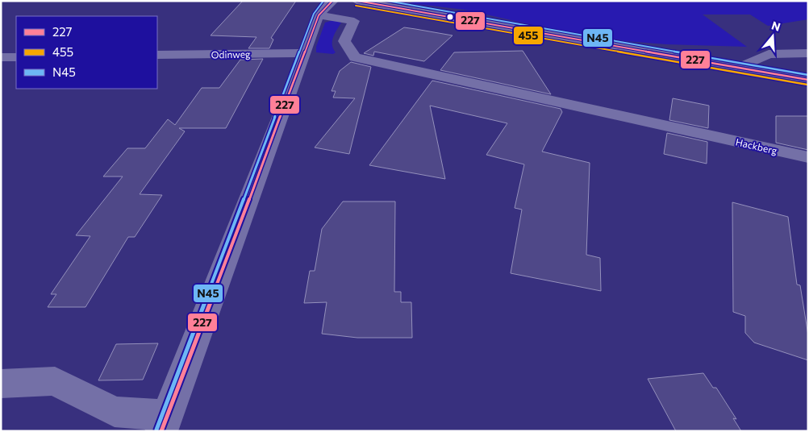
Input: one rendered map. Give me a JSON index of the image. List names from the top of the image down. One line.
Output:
{"streets":{"street":["Odinweg","Hackberg"]},"lines":["transit line 227","transit line N45","transit line 455"],"legend":["227","455","N45"],"north":"top"}
